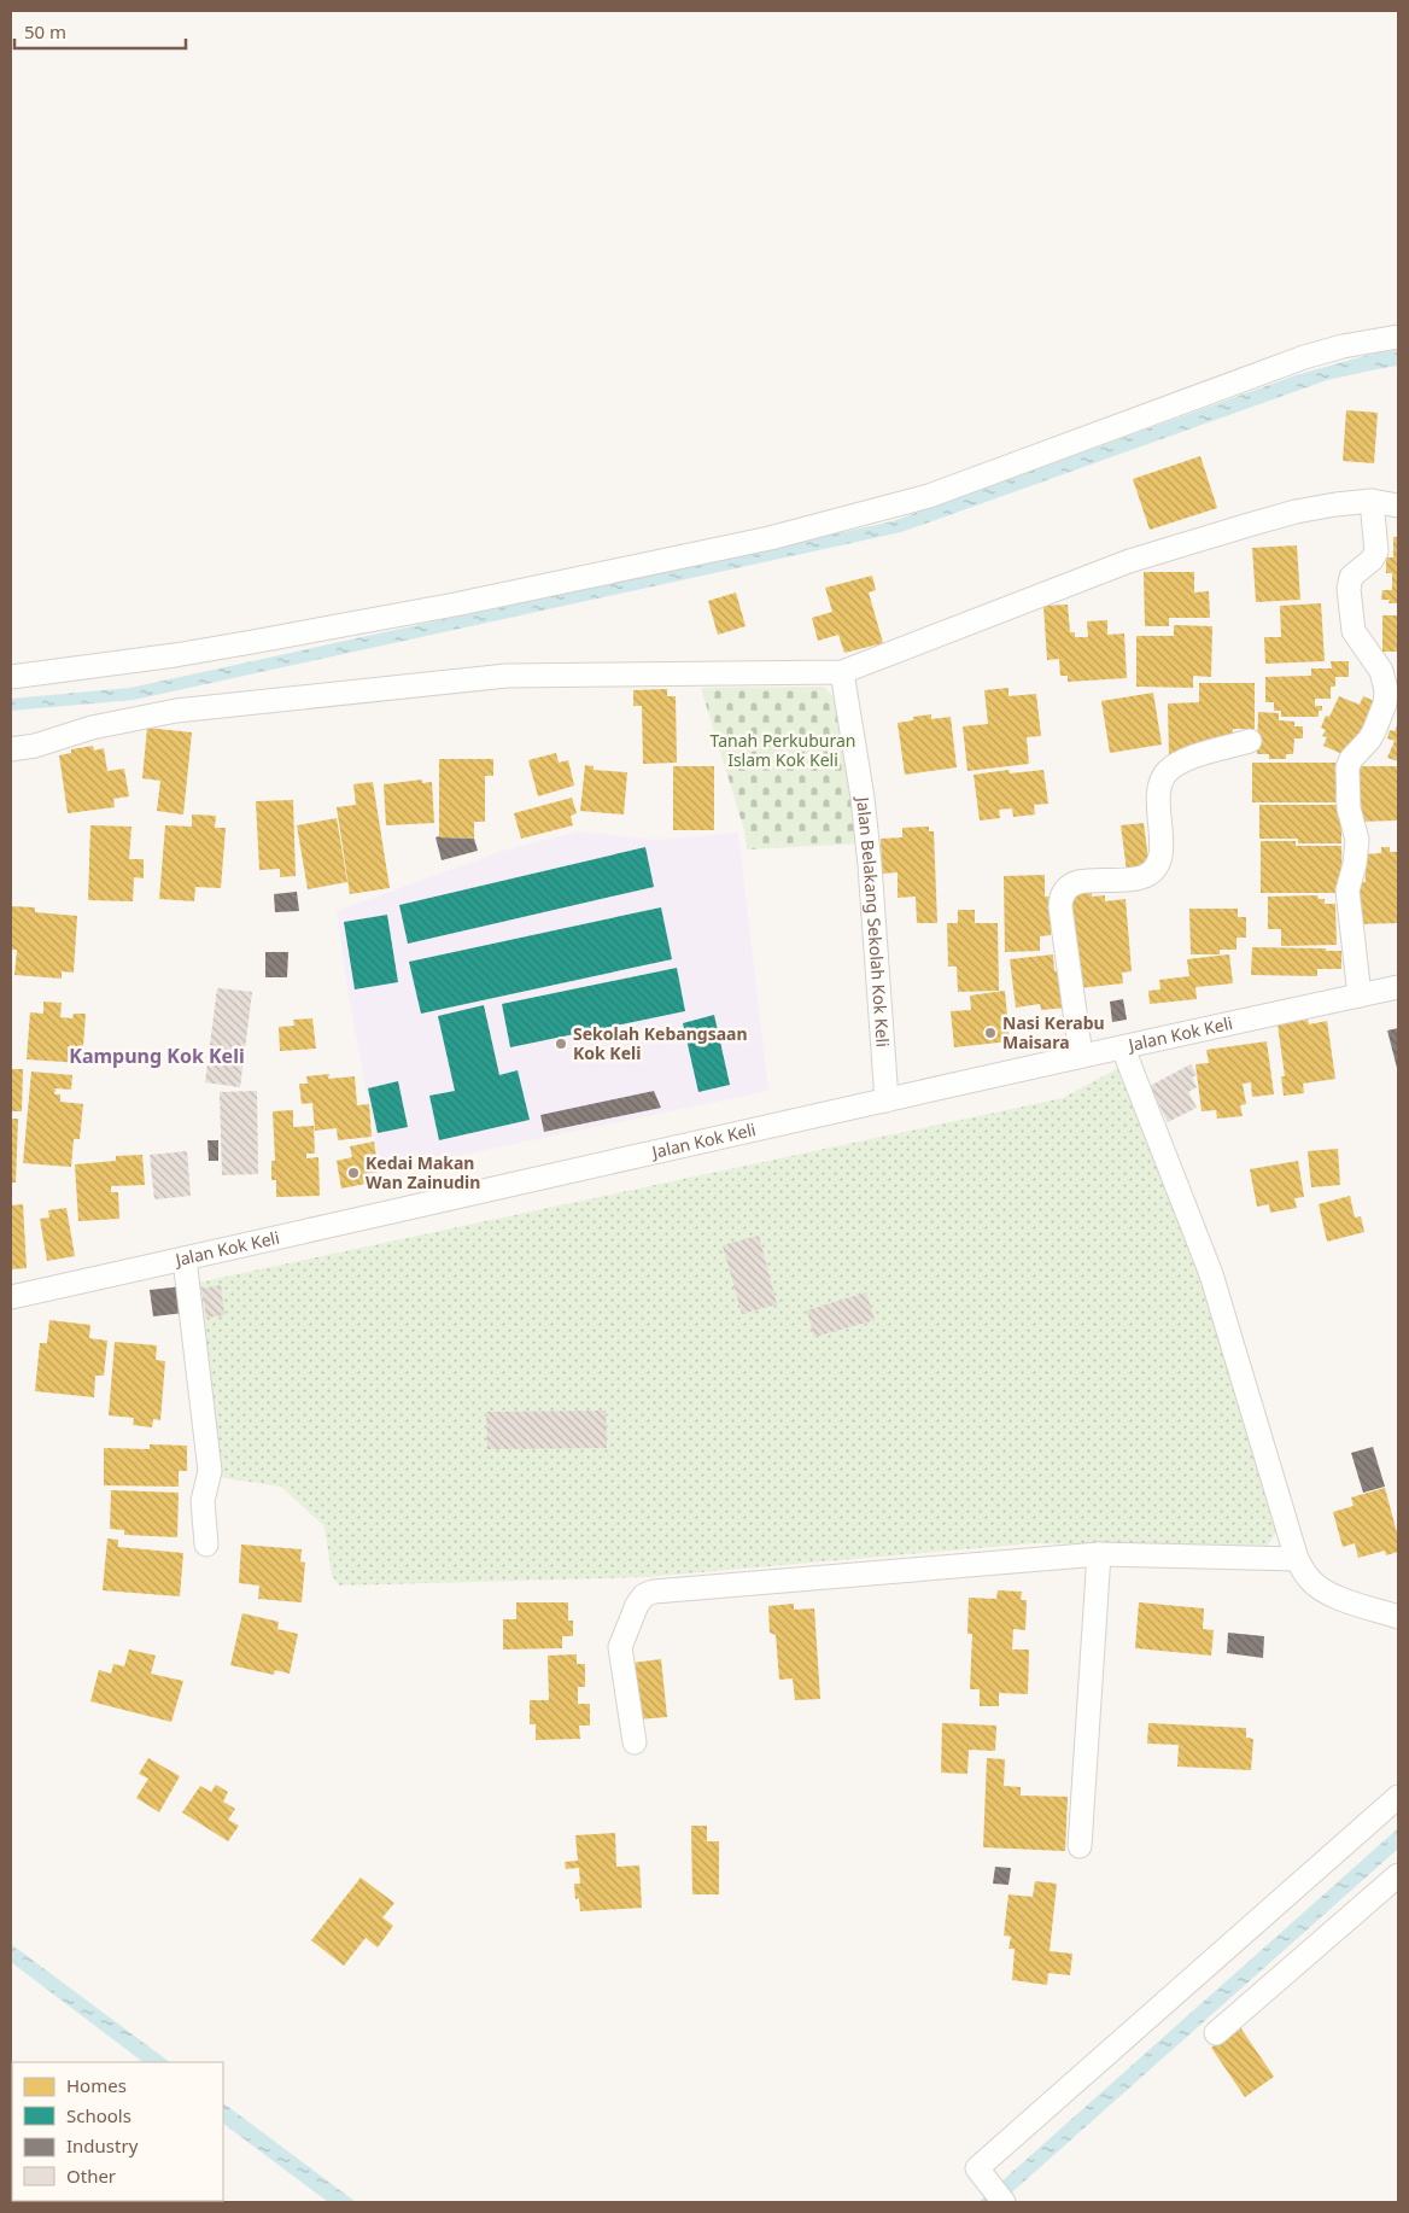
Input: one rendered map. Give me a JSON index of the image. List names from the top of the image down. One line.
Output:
{"streets":{"street":["Jalan Belakang Sekolah Kok Keli","Jalan Kok Keli"]},"crossings":[["Jalan Belakang Sekolah Kok Keli","Jalan Kok Keli"]],"districts":["Kampung Kok Keli"],"parks":["Tanah Perkuburan Islam Kok Keli"],"places":["Nasi Kerabu Maisara","Sekolah Kebangsaan Kok Keli","Kedai Makan Wan Zainudin"],"legend":["Homes","Schools","Industry","Other"],"scale_bar":"50 m"}
